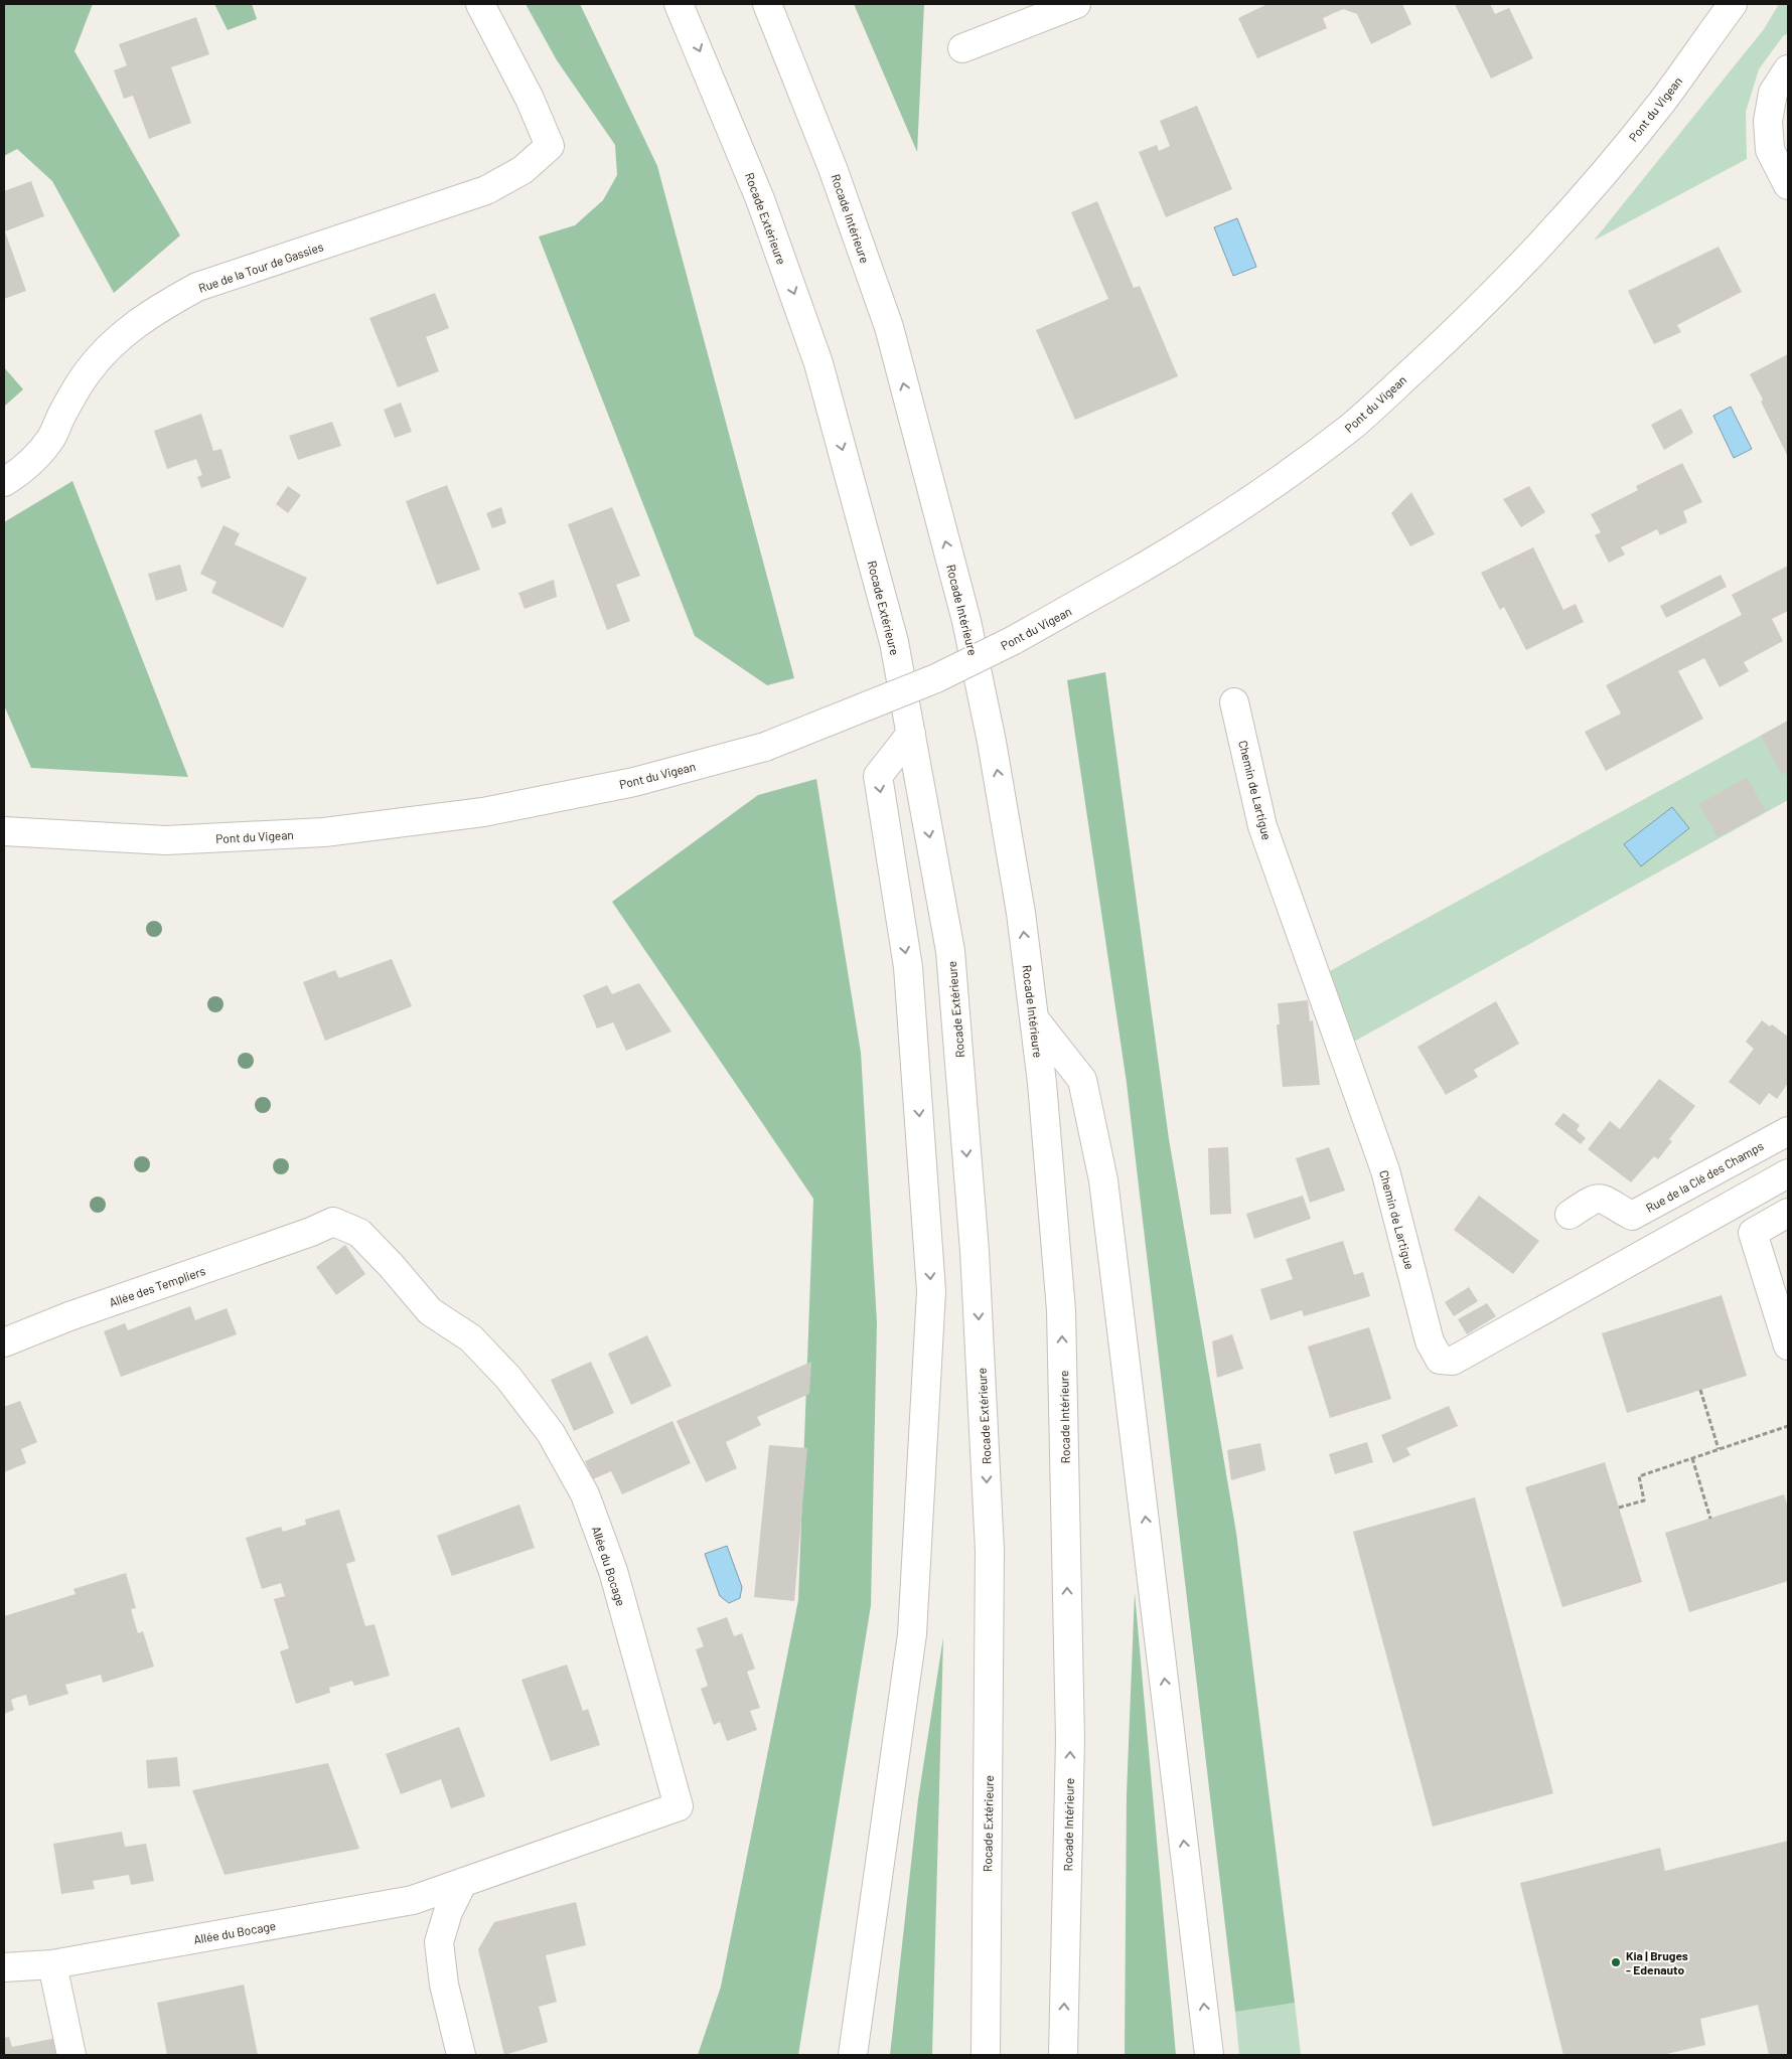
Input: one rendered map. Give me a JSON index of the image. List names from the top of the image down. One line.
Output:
{"streets":{"main road":["Pont du Vigean","Rocade Extérieure","Rocade Intérieure","Rue de la Tour de Gassies","Chemin de Lartigue","Rue de la Clé des Champs","Allée des Templiers","Allée du Bocage"]},"crossings":[["Allée des Templiers","Allée du Bocage"]],"places":["Kia | Bruges - Edenauto"]}
